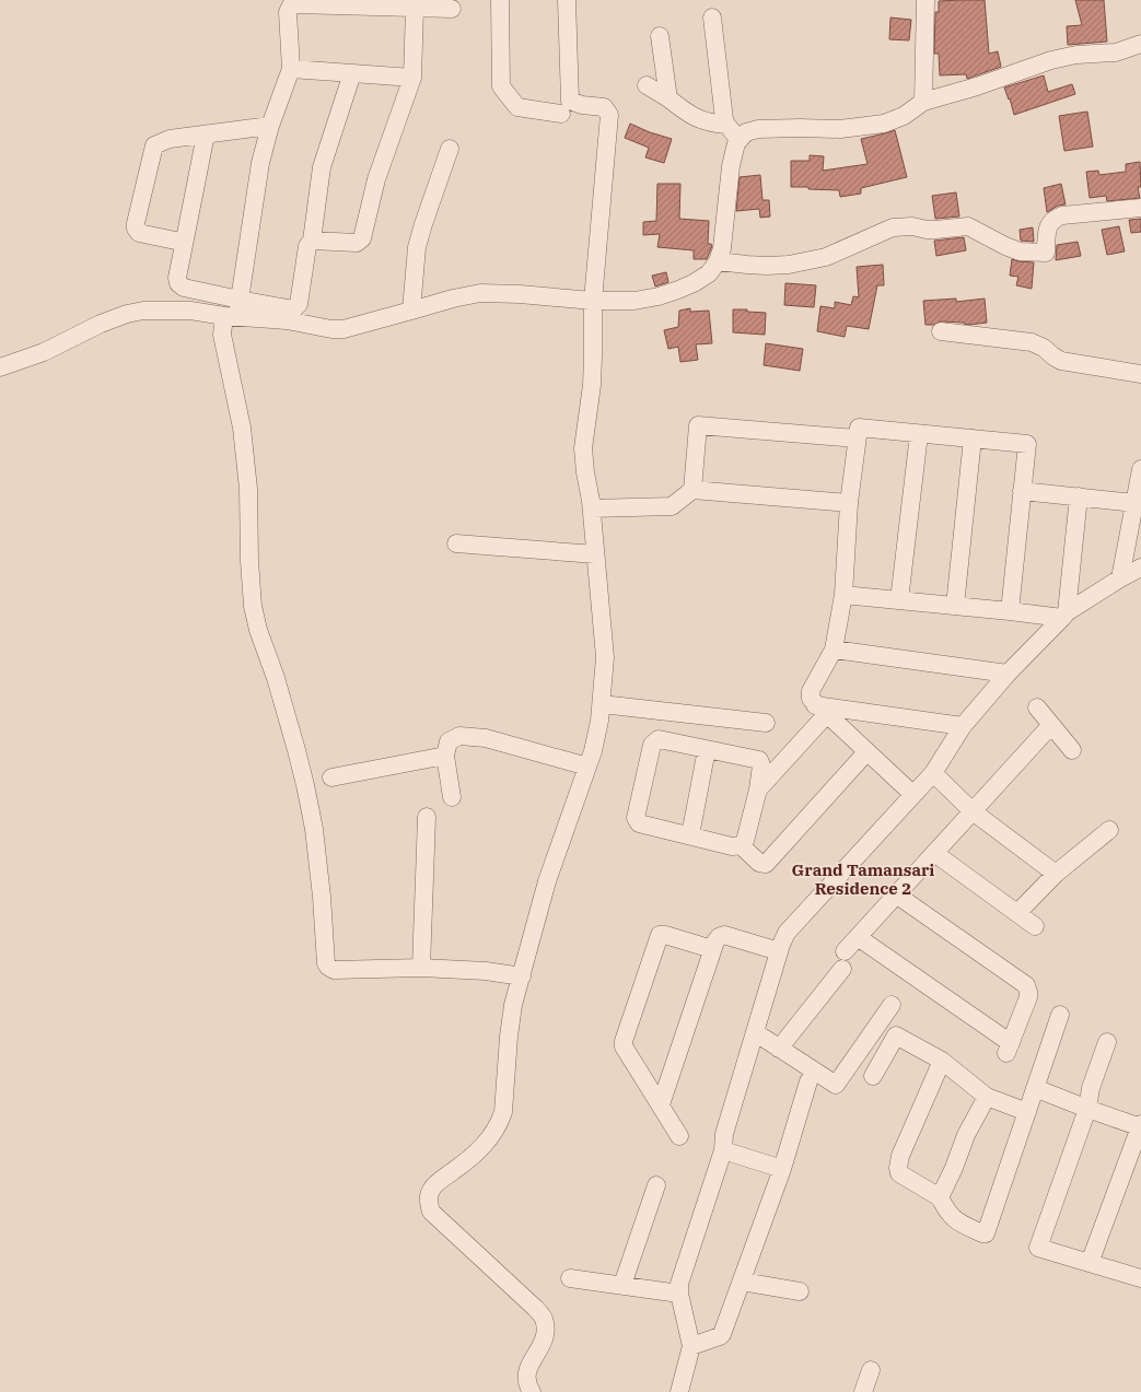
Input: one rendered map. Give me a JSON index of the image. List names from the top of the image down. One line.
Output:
{"districts":["Grand Tamansari Residence 2"]}
